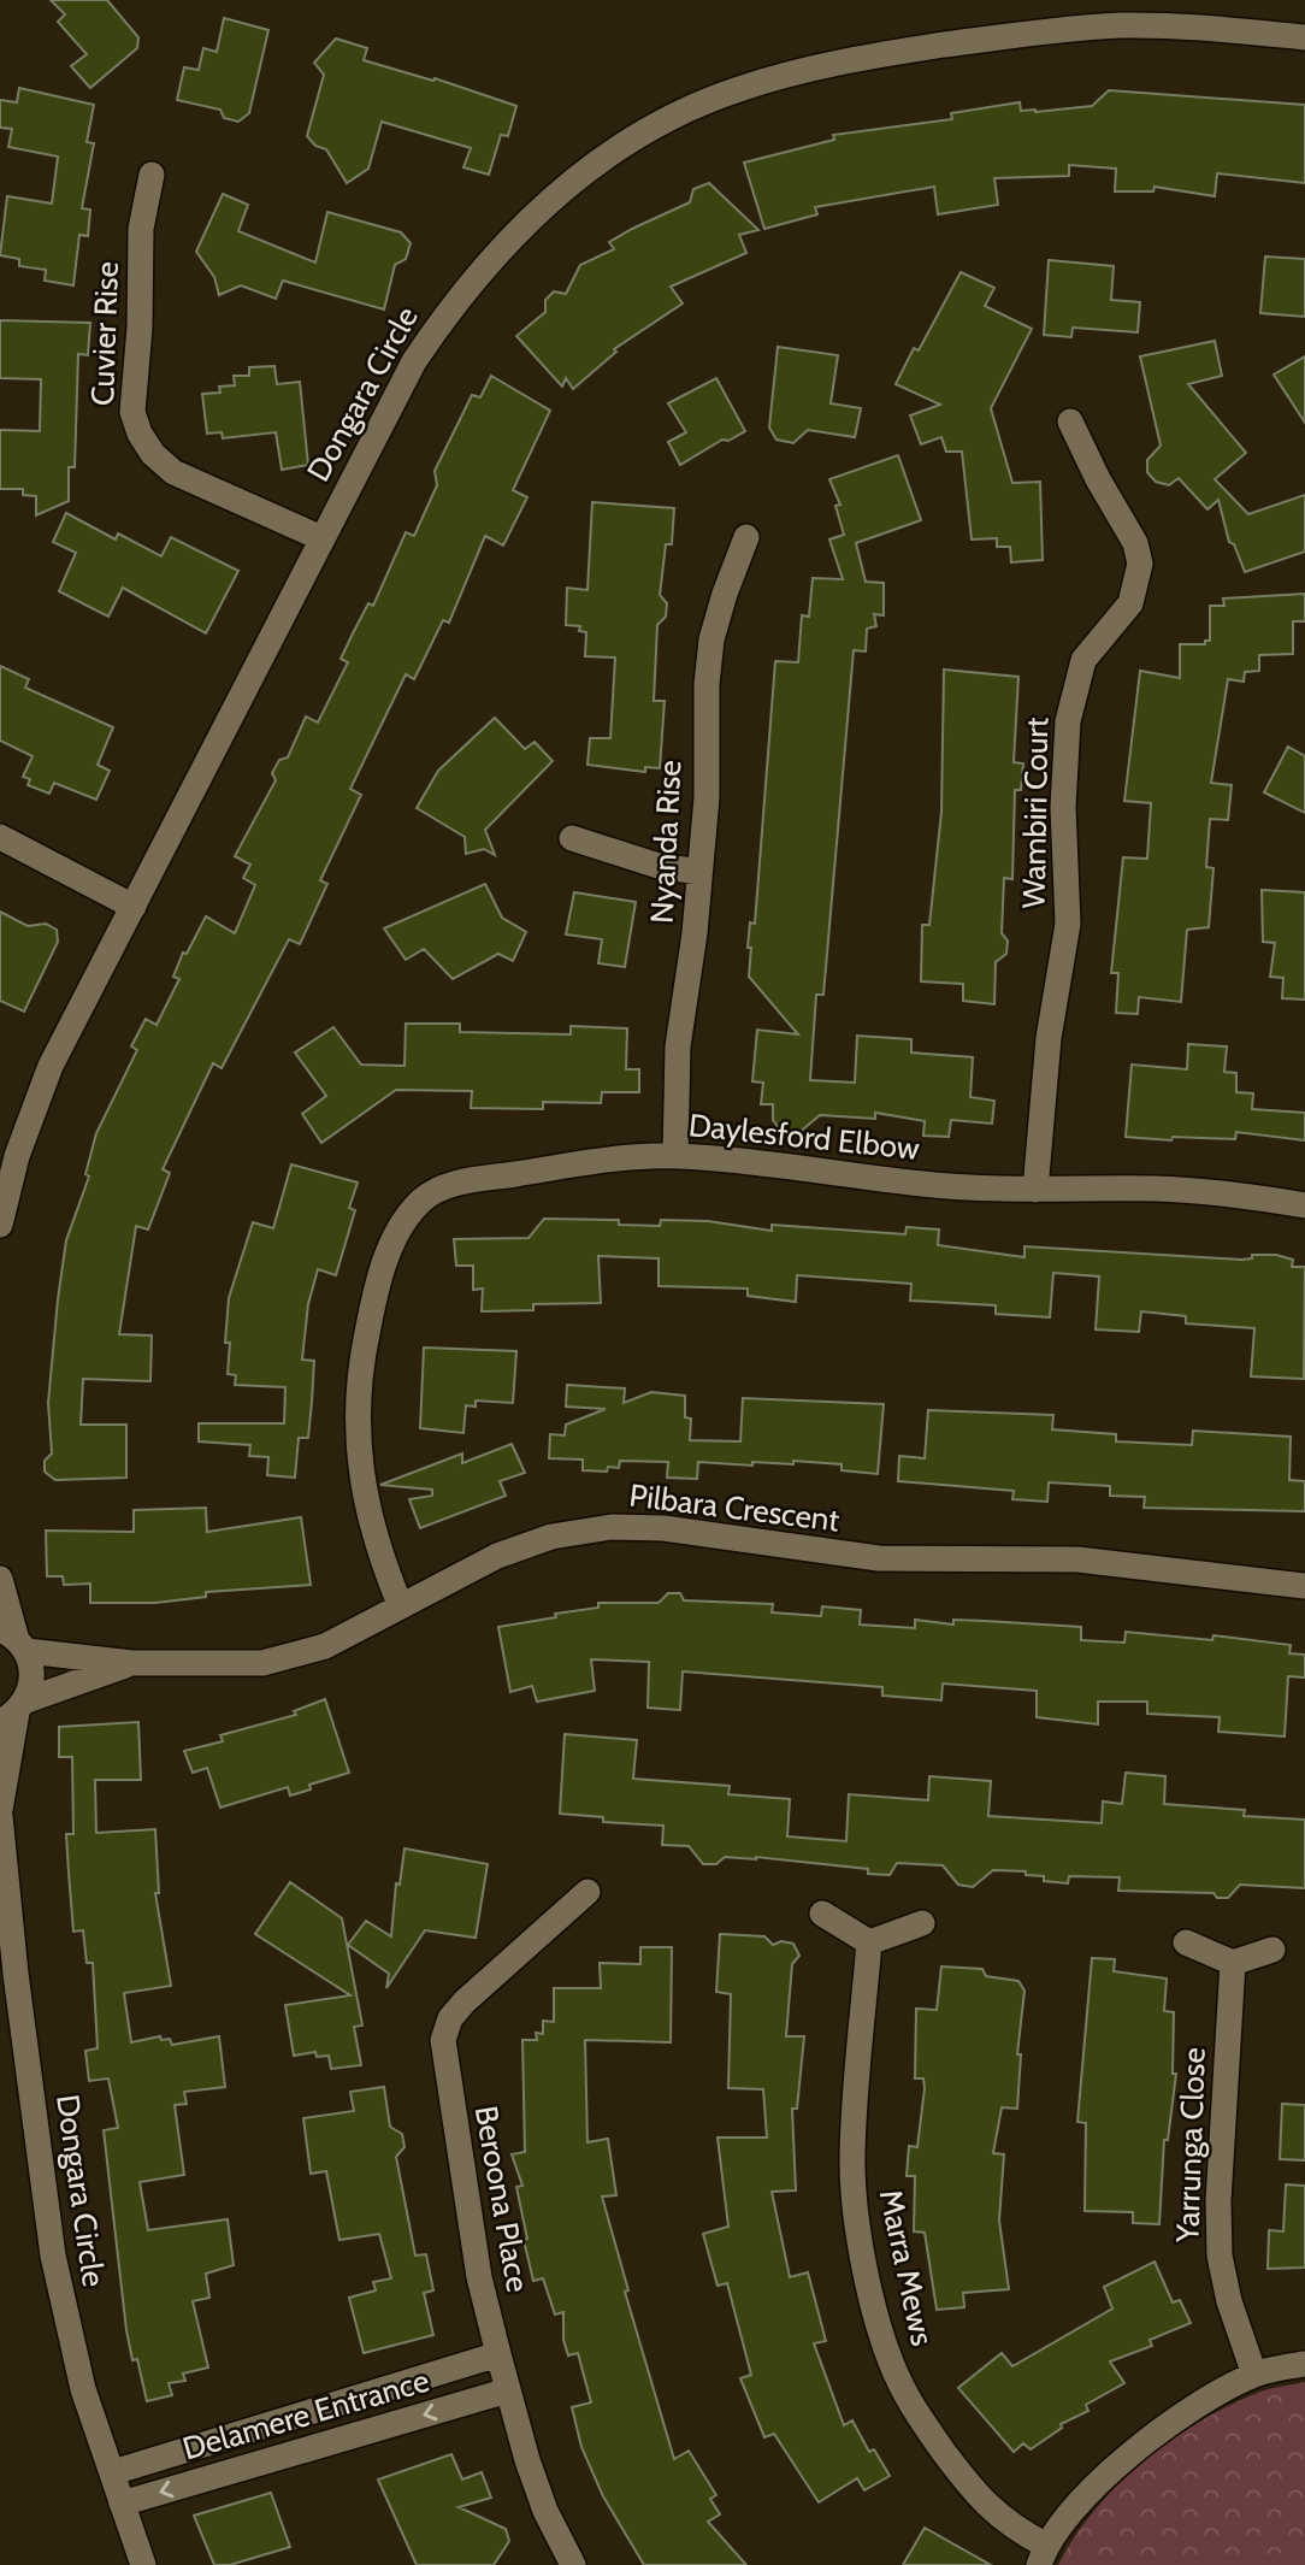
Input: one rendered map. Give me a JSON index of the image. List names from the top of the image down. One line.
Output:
{"streets":{"street":["Cuvier Rise","Dongara Circle","Wambiri Court","Nyanda Rise","Daylesford Elbow","Pilbara Crescent","Yarrunga Close","Beroona Place","Marra Mews","Delamere Entrance"]},"crossings":[["Cuvier Rise","Dongara Circle"],["Dongara Circle","Pilbara Crescent"],["Dongara Circle","Delamere Entrance"],["Wambiri Court","Daylesford Elbow"],["Nyanda Rise","Daylesford Elbow"],["Daylesford Elbow","Pilbara Crescent"],["Beroona Place","Delamere Entrance"]]}
